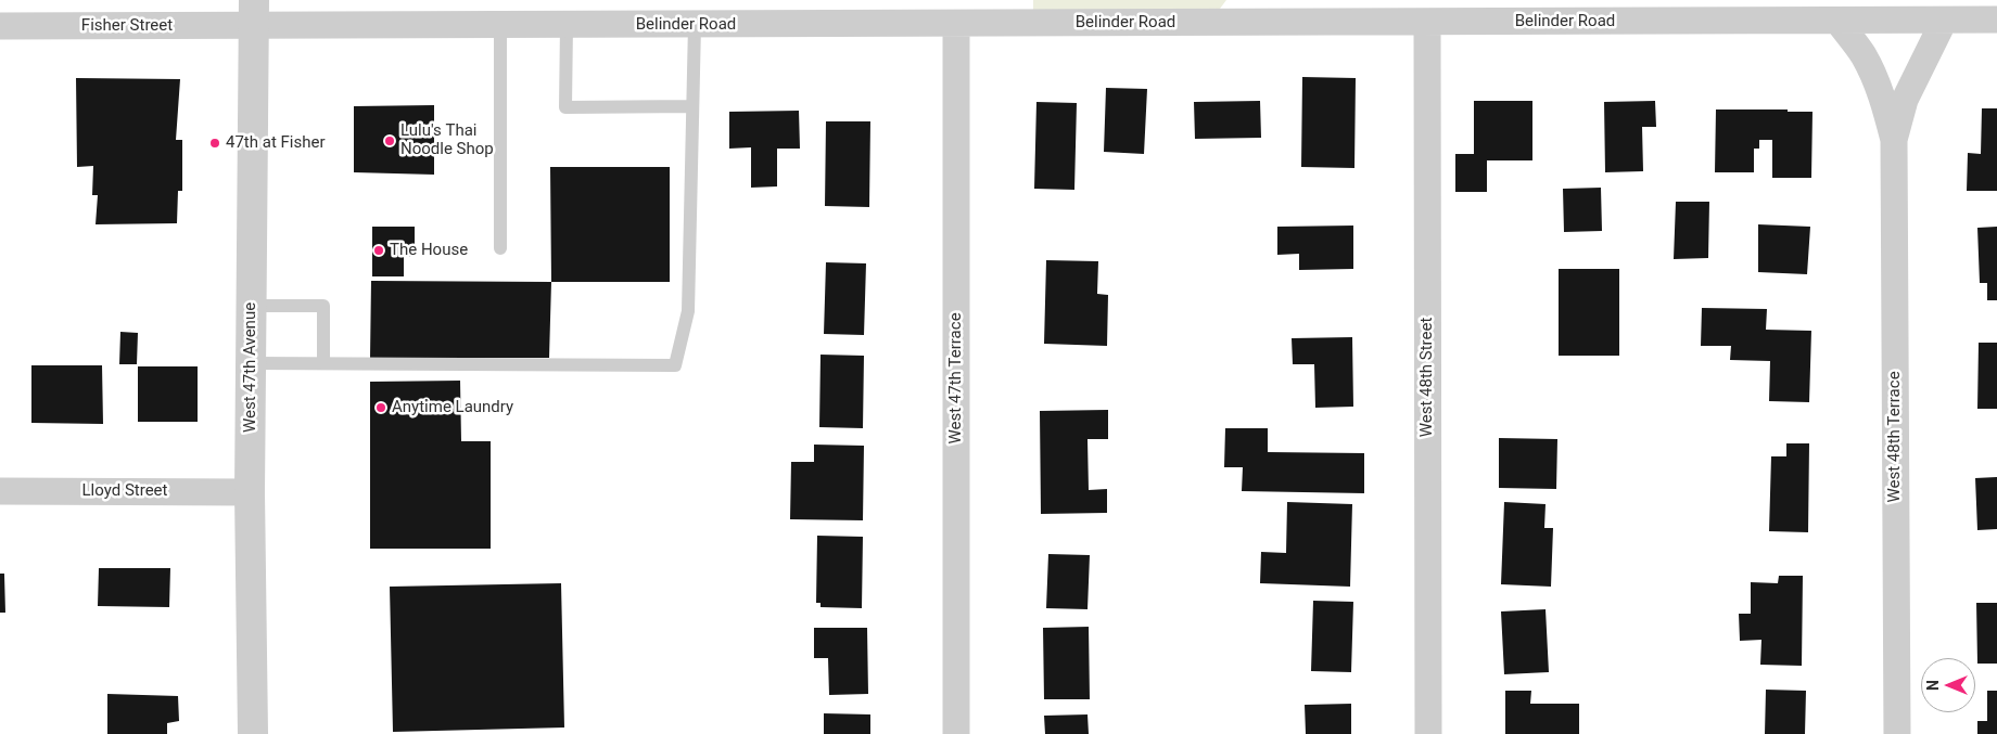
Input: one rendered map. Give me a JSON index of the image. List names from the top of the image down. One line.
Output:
{"streets":{"street":["Belinder Road","Fisher Street","West 47th Avenue","West 48th Street","West 47th Terrace","West 48th Terrace","Lloyd Street"]},"crossings":[["Belinder Road","Fisher Street"],["Belinder Road","West 47th Avenue"],["Belinder Road","West 48th Street"],["Belinder Road","West 47th Terrace"],["Belinder Road","West 48th Terrace"],["Fisher Street","West 47th Avenue"],["West 47th Avenue","Lloyd Street"]],"places":["Lulu's Thai Noodle Shop","47th at Fisher","The House","Anytime Laundry"],"north":"left"}
